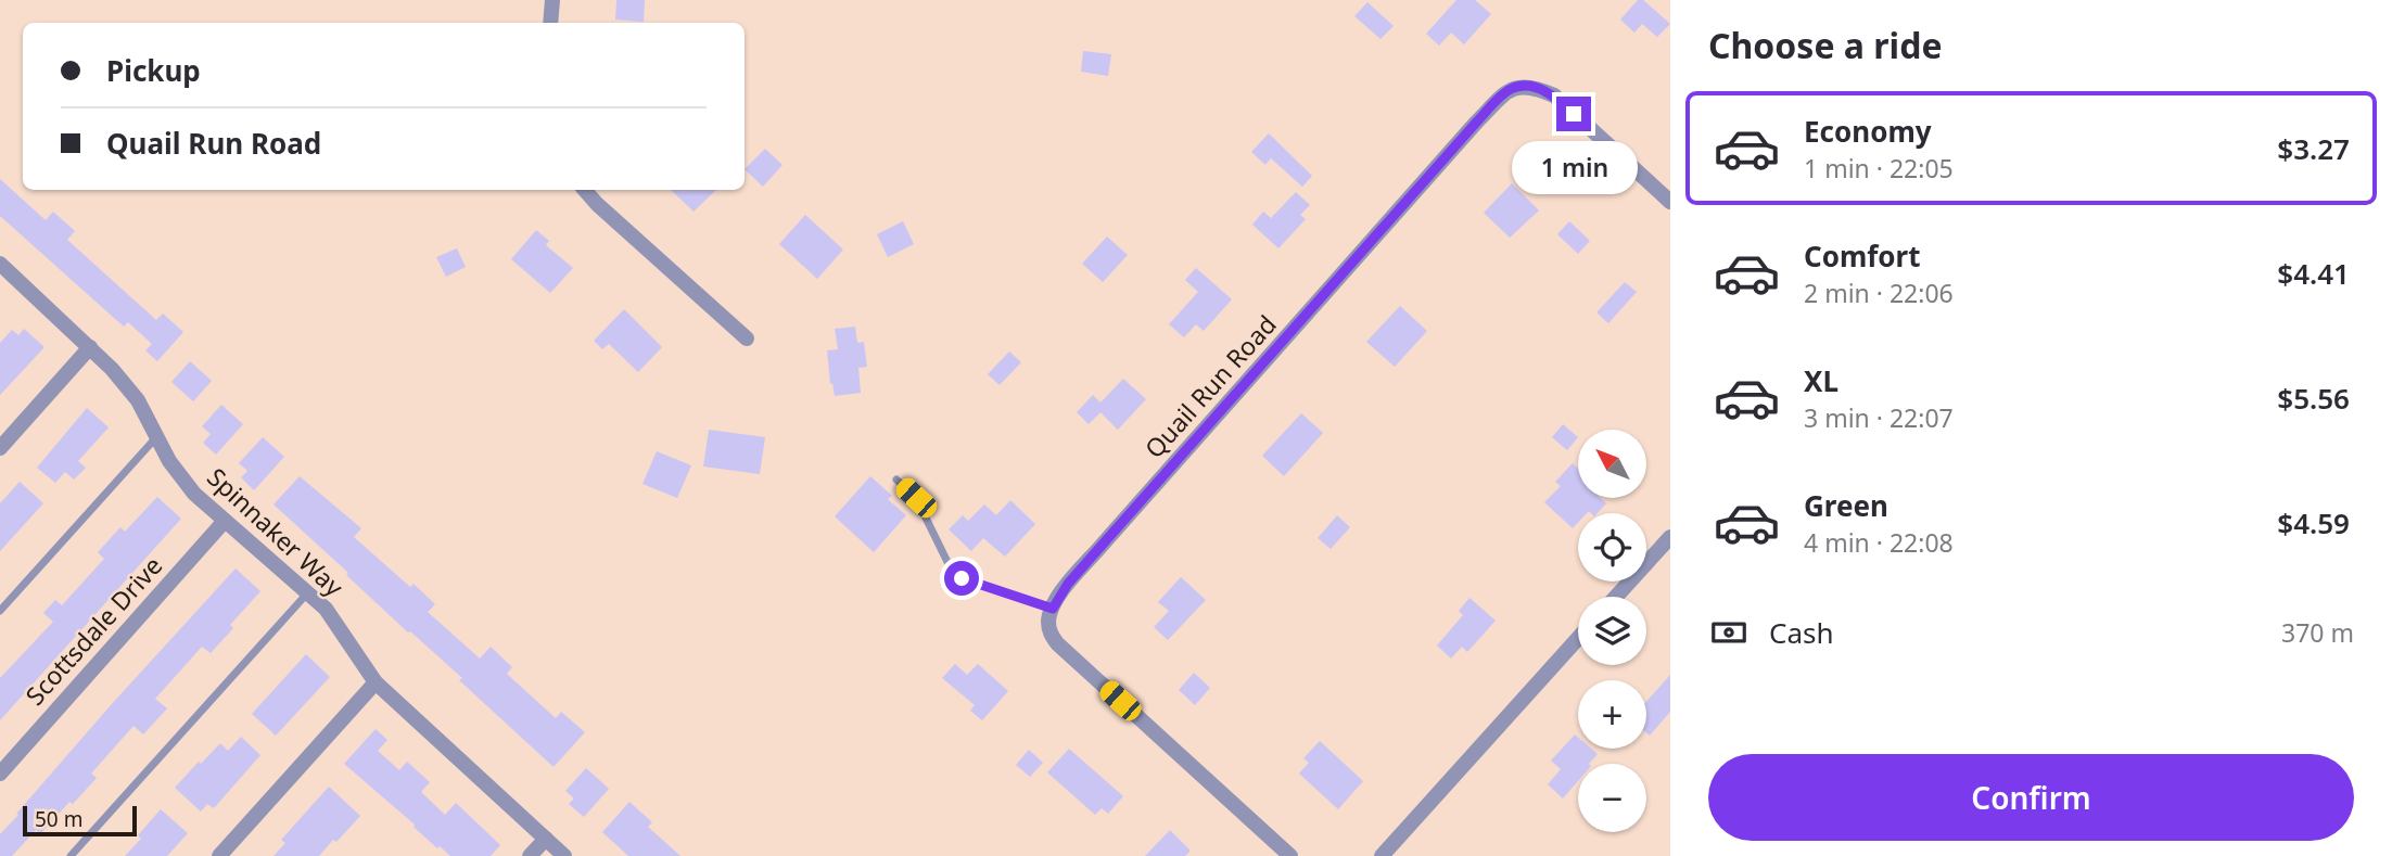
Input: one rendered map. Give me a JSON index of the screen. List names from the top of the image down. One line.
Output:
{"streets":{"street":["Quail Run Road","Spinnaker Way","Scottsdale Drive"]},"crossings":[["Spinnaker Way","Scottsdale Drive"]],"scale_bar":"50 m","north":"top left","page":{"heading":"Choose a ride","banner":["Pickup","Quail Run Road"],"list":[{"name":"Economy","note":"1 min · 22:05","value":"$3.27"},{"name":"Comfort","note":"2 min · 22:06","value":"$4.41"},{"name":"XL","note":"3 min · 22:07","value":"$5.56"},{"name":"Green","note":"4 min · 22:08","value":"$4.59"}],"bubble":"1 min","map_buttons":["+","−"],"pay":["Cash","370 m"],"buttons":"Confirm","scale":"50 m"}}
